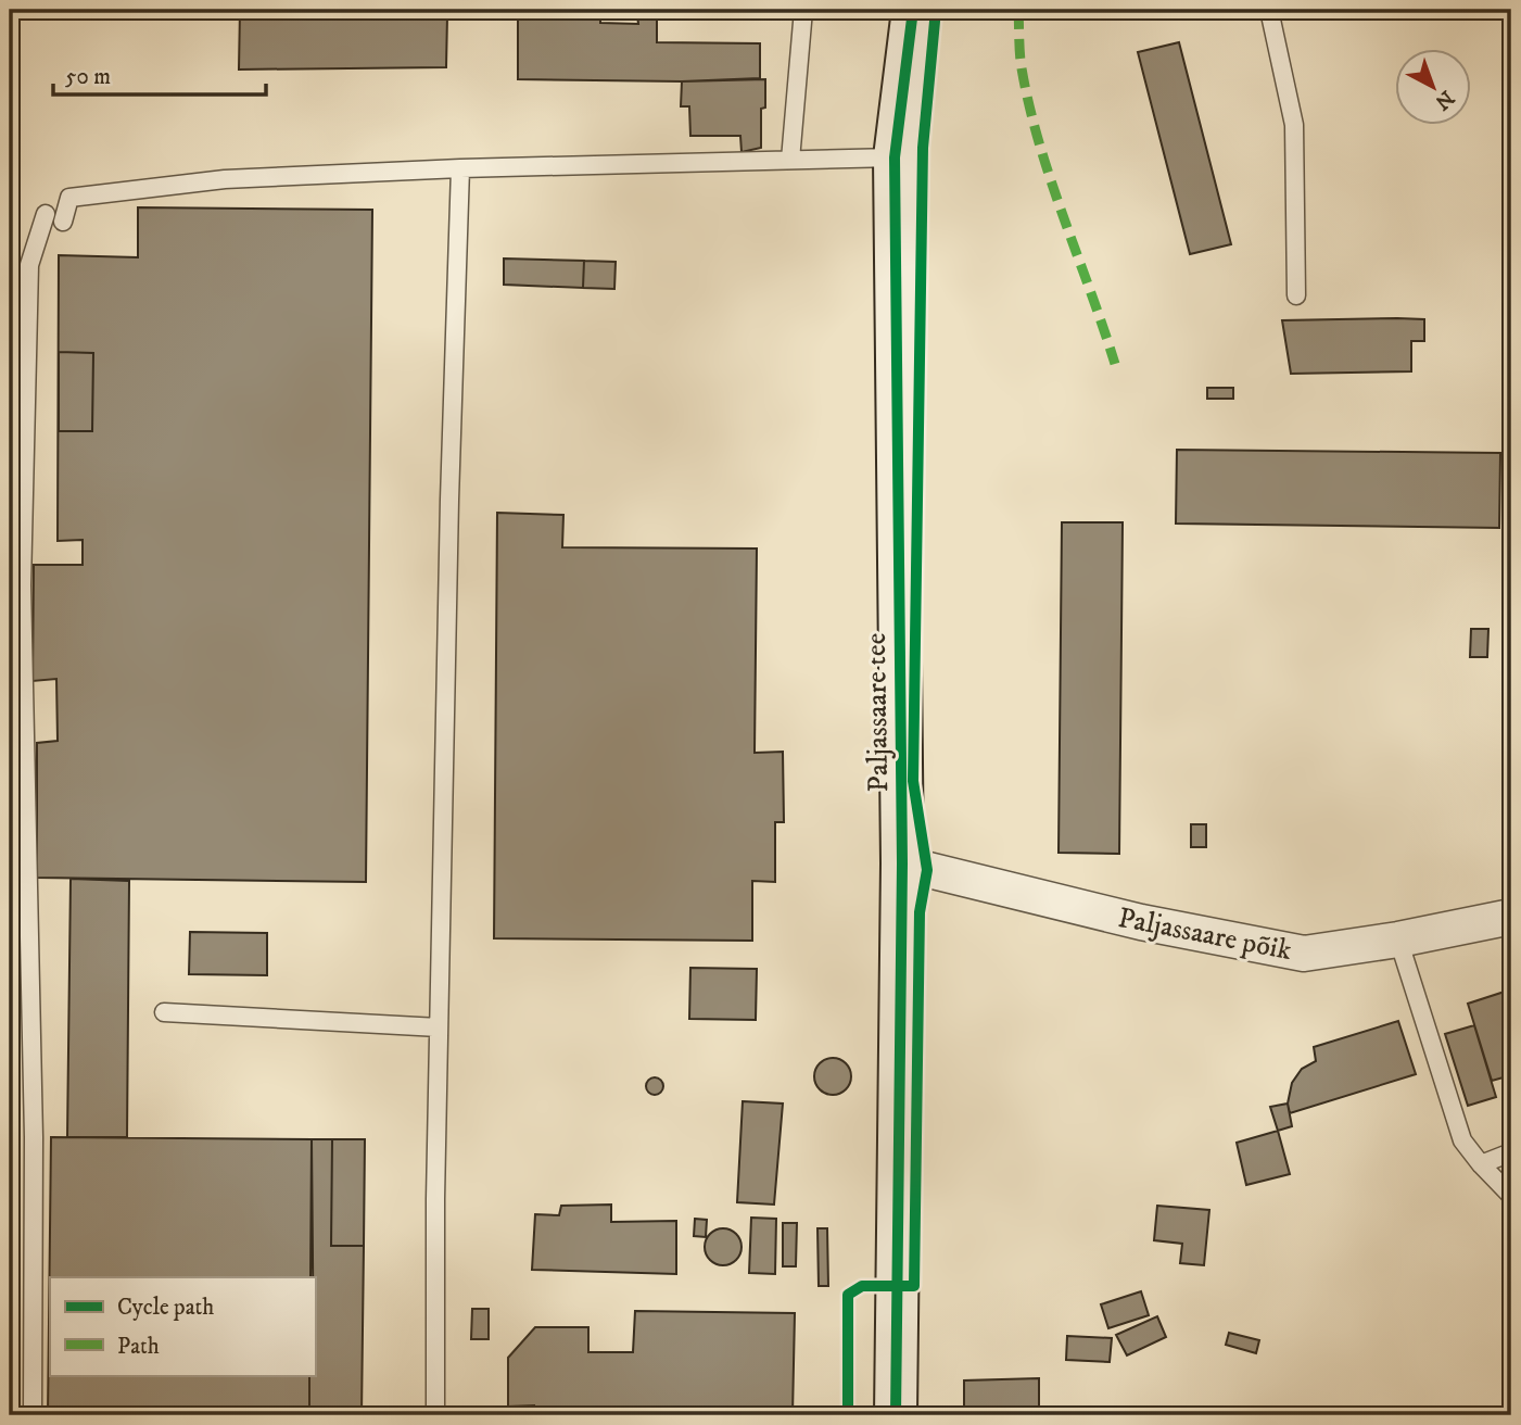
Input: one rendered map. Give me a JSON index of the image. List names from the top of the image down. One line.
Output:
{"streets":{"street":["Paljassaare tee","Paljassaare põik"]},"crossings":[["Paljassaare tee","Paljassaare põik"]],"legend":["Cycle path","Path"],"scale_bar":"50 m","north":"bottom right"}
